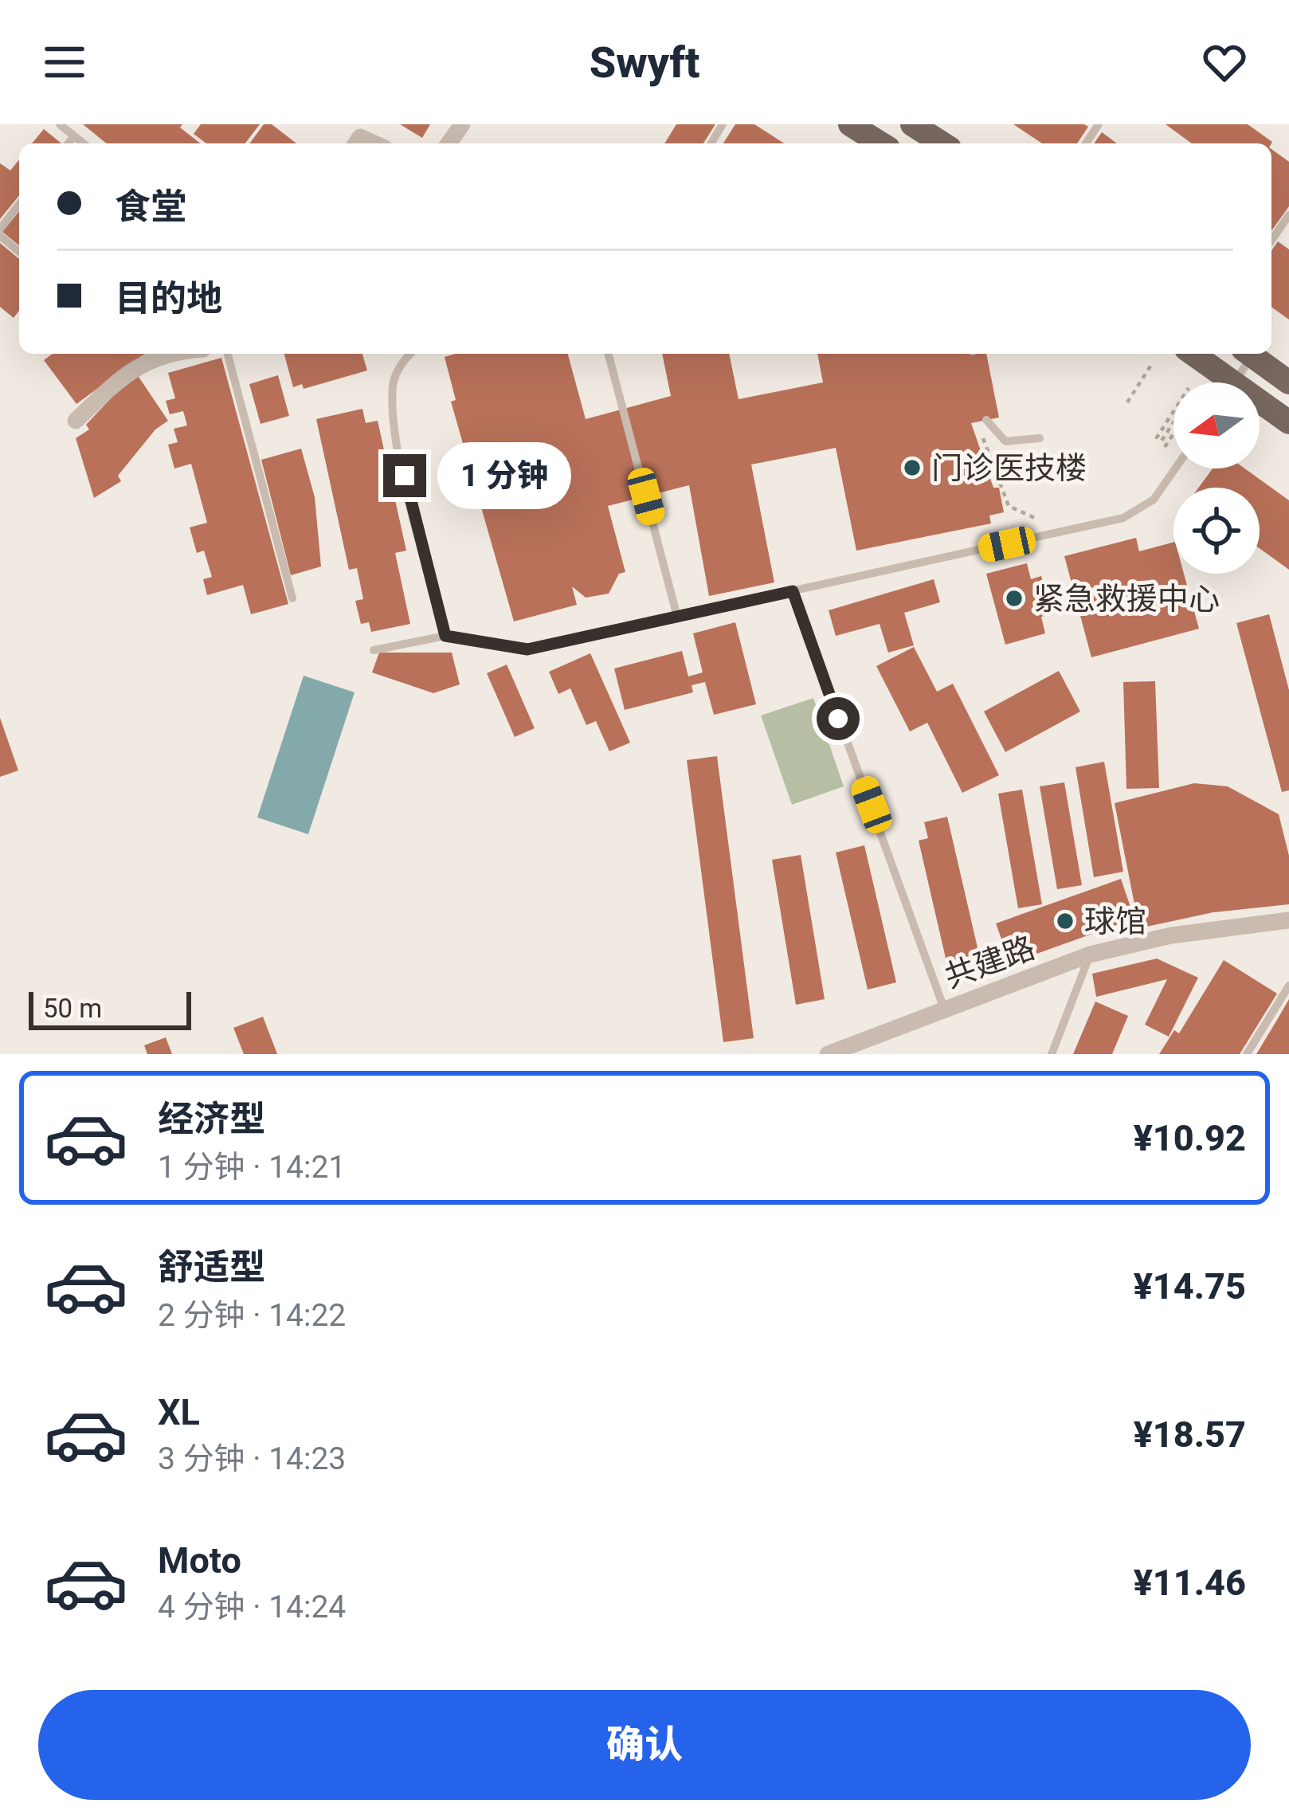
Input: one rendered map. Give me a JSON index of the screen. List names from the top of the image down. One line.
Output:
{"streets":{"street":["共建路"]},"places":["门诊医技楼","紧急救援中心","球馆"],"scale_bar":"50 m","north":"left","page":{"header":"Swyft","banner":["食堂","目的地"],"bubble":"1 分钟","scale":"50 m","list":[{"name":"经济型","note":"1 分钟 · 14:21","value":"¥10.92"},{"name":"舒适型","note":"2 分钟 · 14:22","value":"¥14.75"},{"name":"XL","note":"3 分钟 · 14:23","value":"¥18.57"},{"name":"Moto","note":"4 分钟 · 14:24","value":"¥11.46"}],"buttons":"确认"}}
